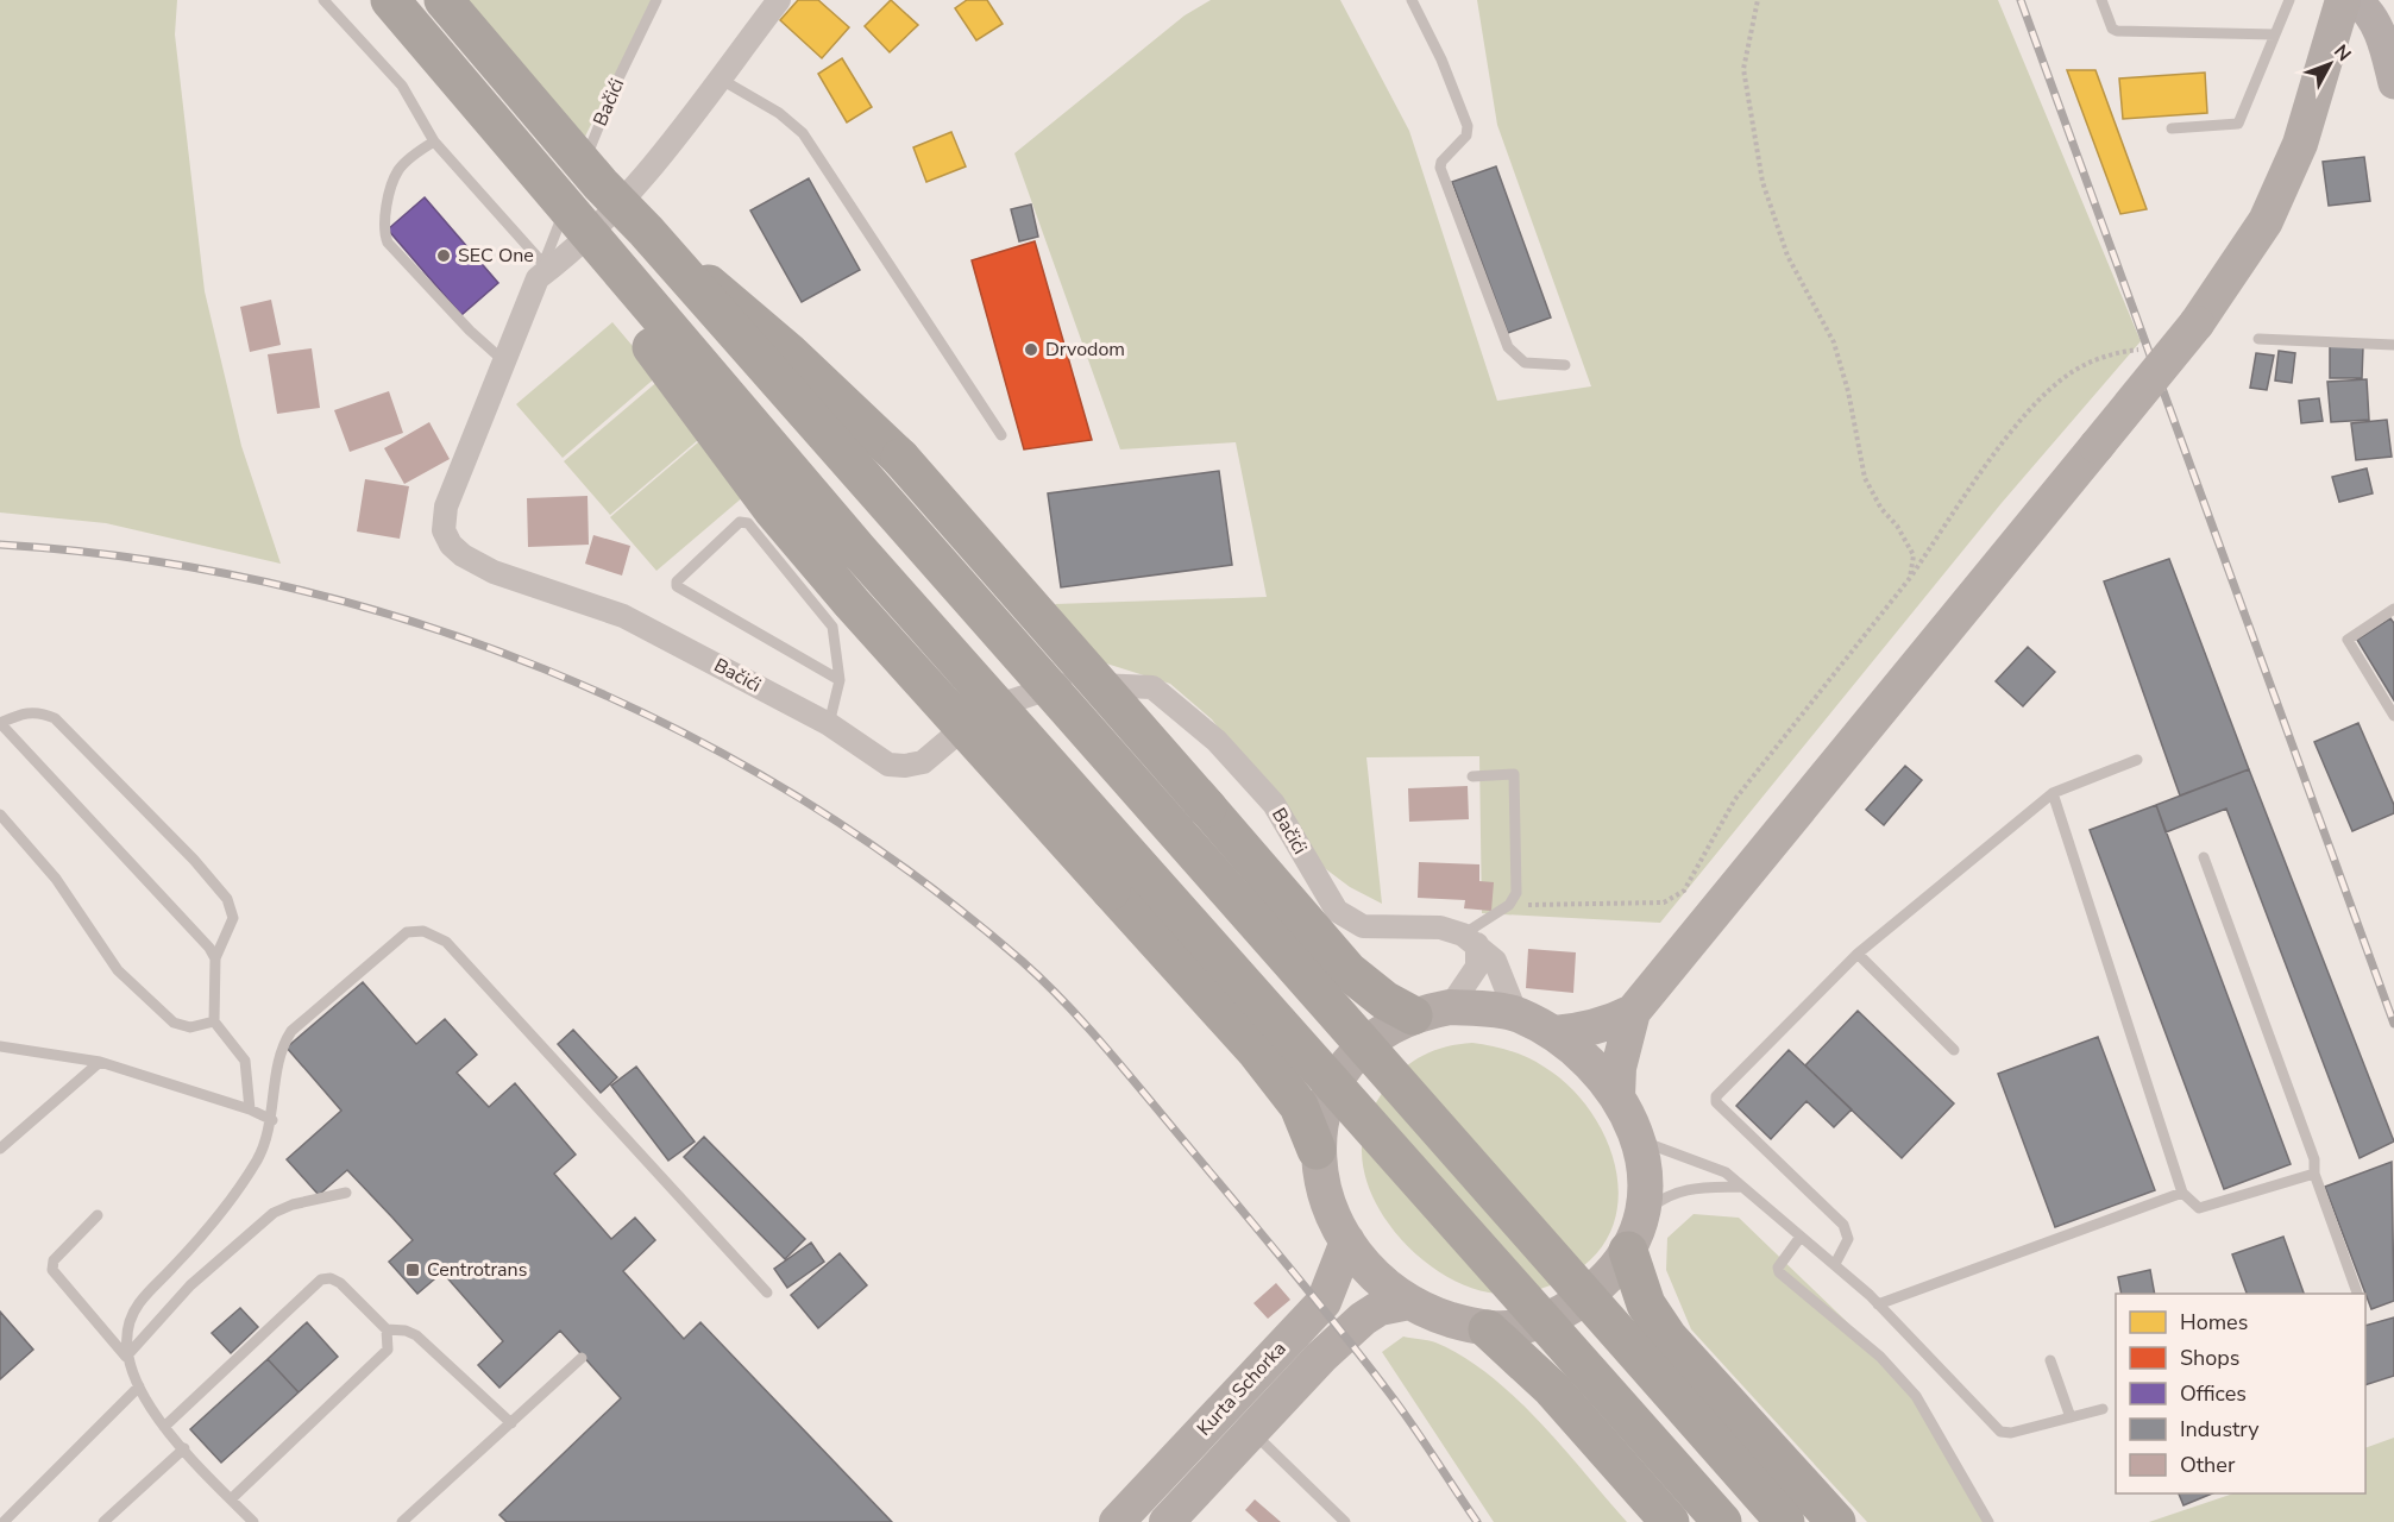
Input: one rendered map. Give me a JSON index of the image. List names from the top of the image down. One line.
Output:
{"streets":{"main road":["Kurta Schorka"],"street":["Bačići"]},"places":{"other":["SEC One","Drvodom"],"transit":["Centrotrans"]},"legend":["Homes","Shops","Offices","Industry","Other"],"north":"top right"}
